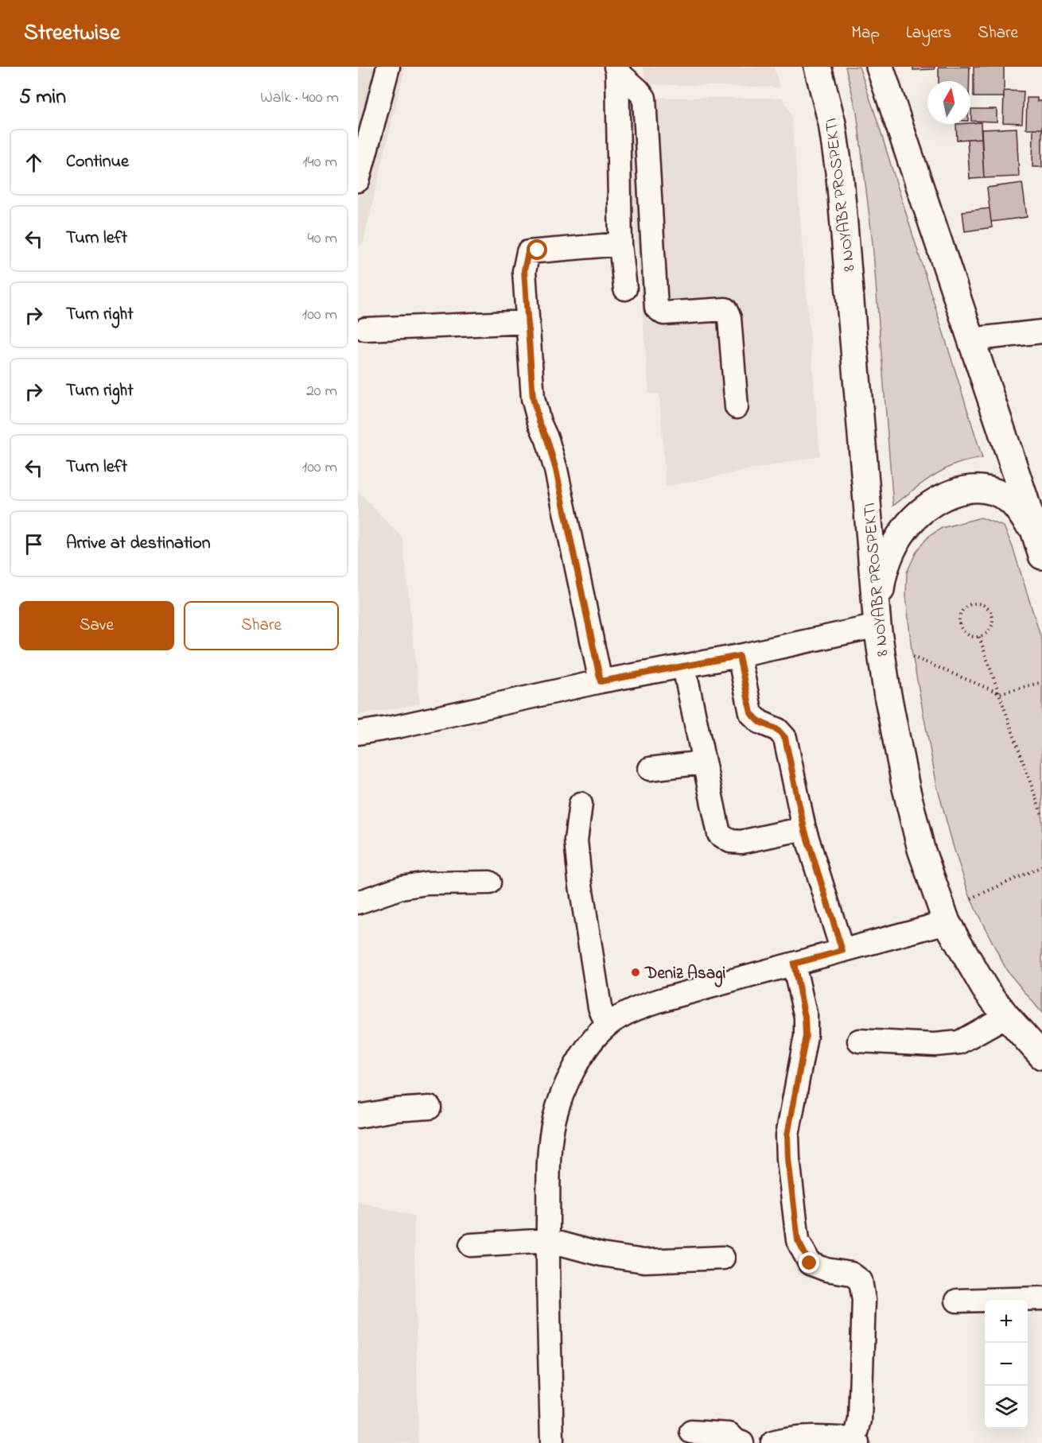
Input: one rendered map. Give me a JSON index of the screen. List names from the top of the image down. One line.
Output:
{"streets":{"highway":["8 NOYABR PROSPEKTI"]},"places":["Deniz Asagi"],"north":"top","page":{"header":"Streetwise","nav":["Map","Layers","Share"],"heading":["5 min","Walk · 400 m"],"list":[["Continue","140 m"],["Turn left","40 m"],["Turn right","100 m"],["Turn right","20 m"],["Turn left","100 m"],"Arrive at destination"],"buttons":["Save","Share"],"map_buttons":["+","−"]}}
